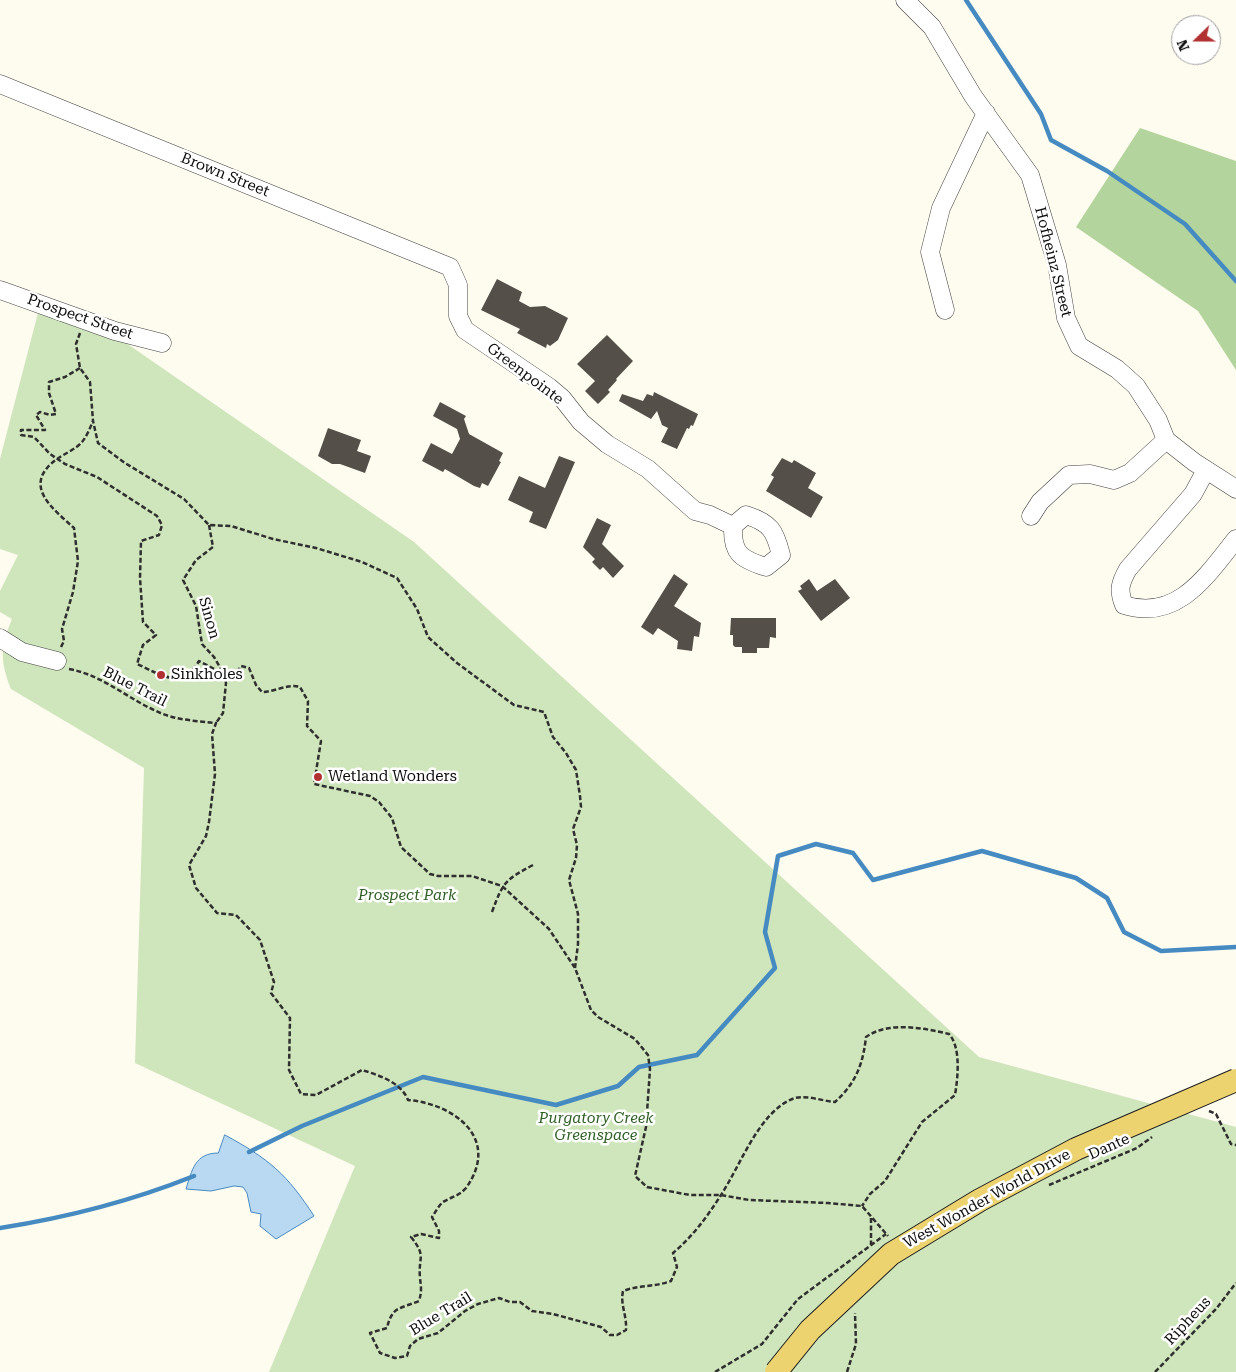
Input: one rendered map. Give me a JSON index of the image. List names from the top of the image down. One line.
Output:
{"streets":{"main road":["West Wonder World Drive"],"street":["Brown Street","Hofheinz Street","Prospect Street","Greenpointe"],"path":["Sinon","Blue Trail","Dante","Ripheus"]},"crossings":[["Brown Street","Greenpointe"]],"parks":["Prospect Park","Purgatory Creek Greenspace"],"places":["Sinkholes","Wetland Wonders"],"north":"left"}
